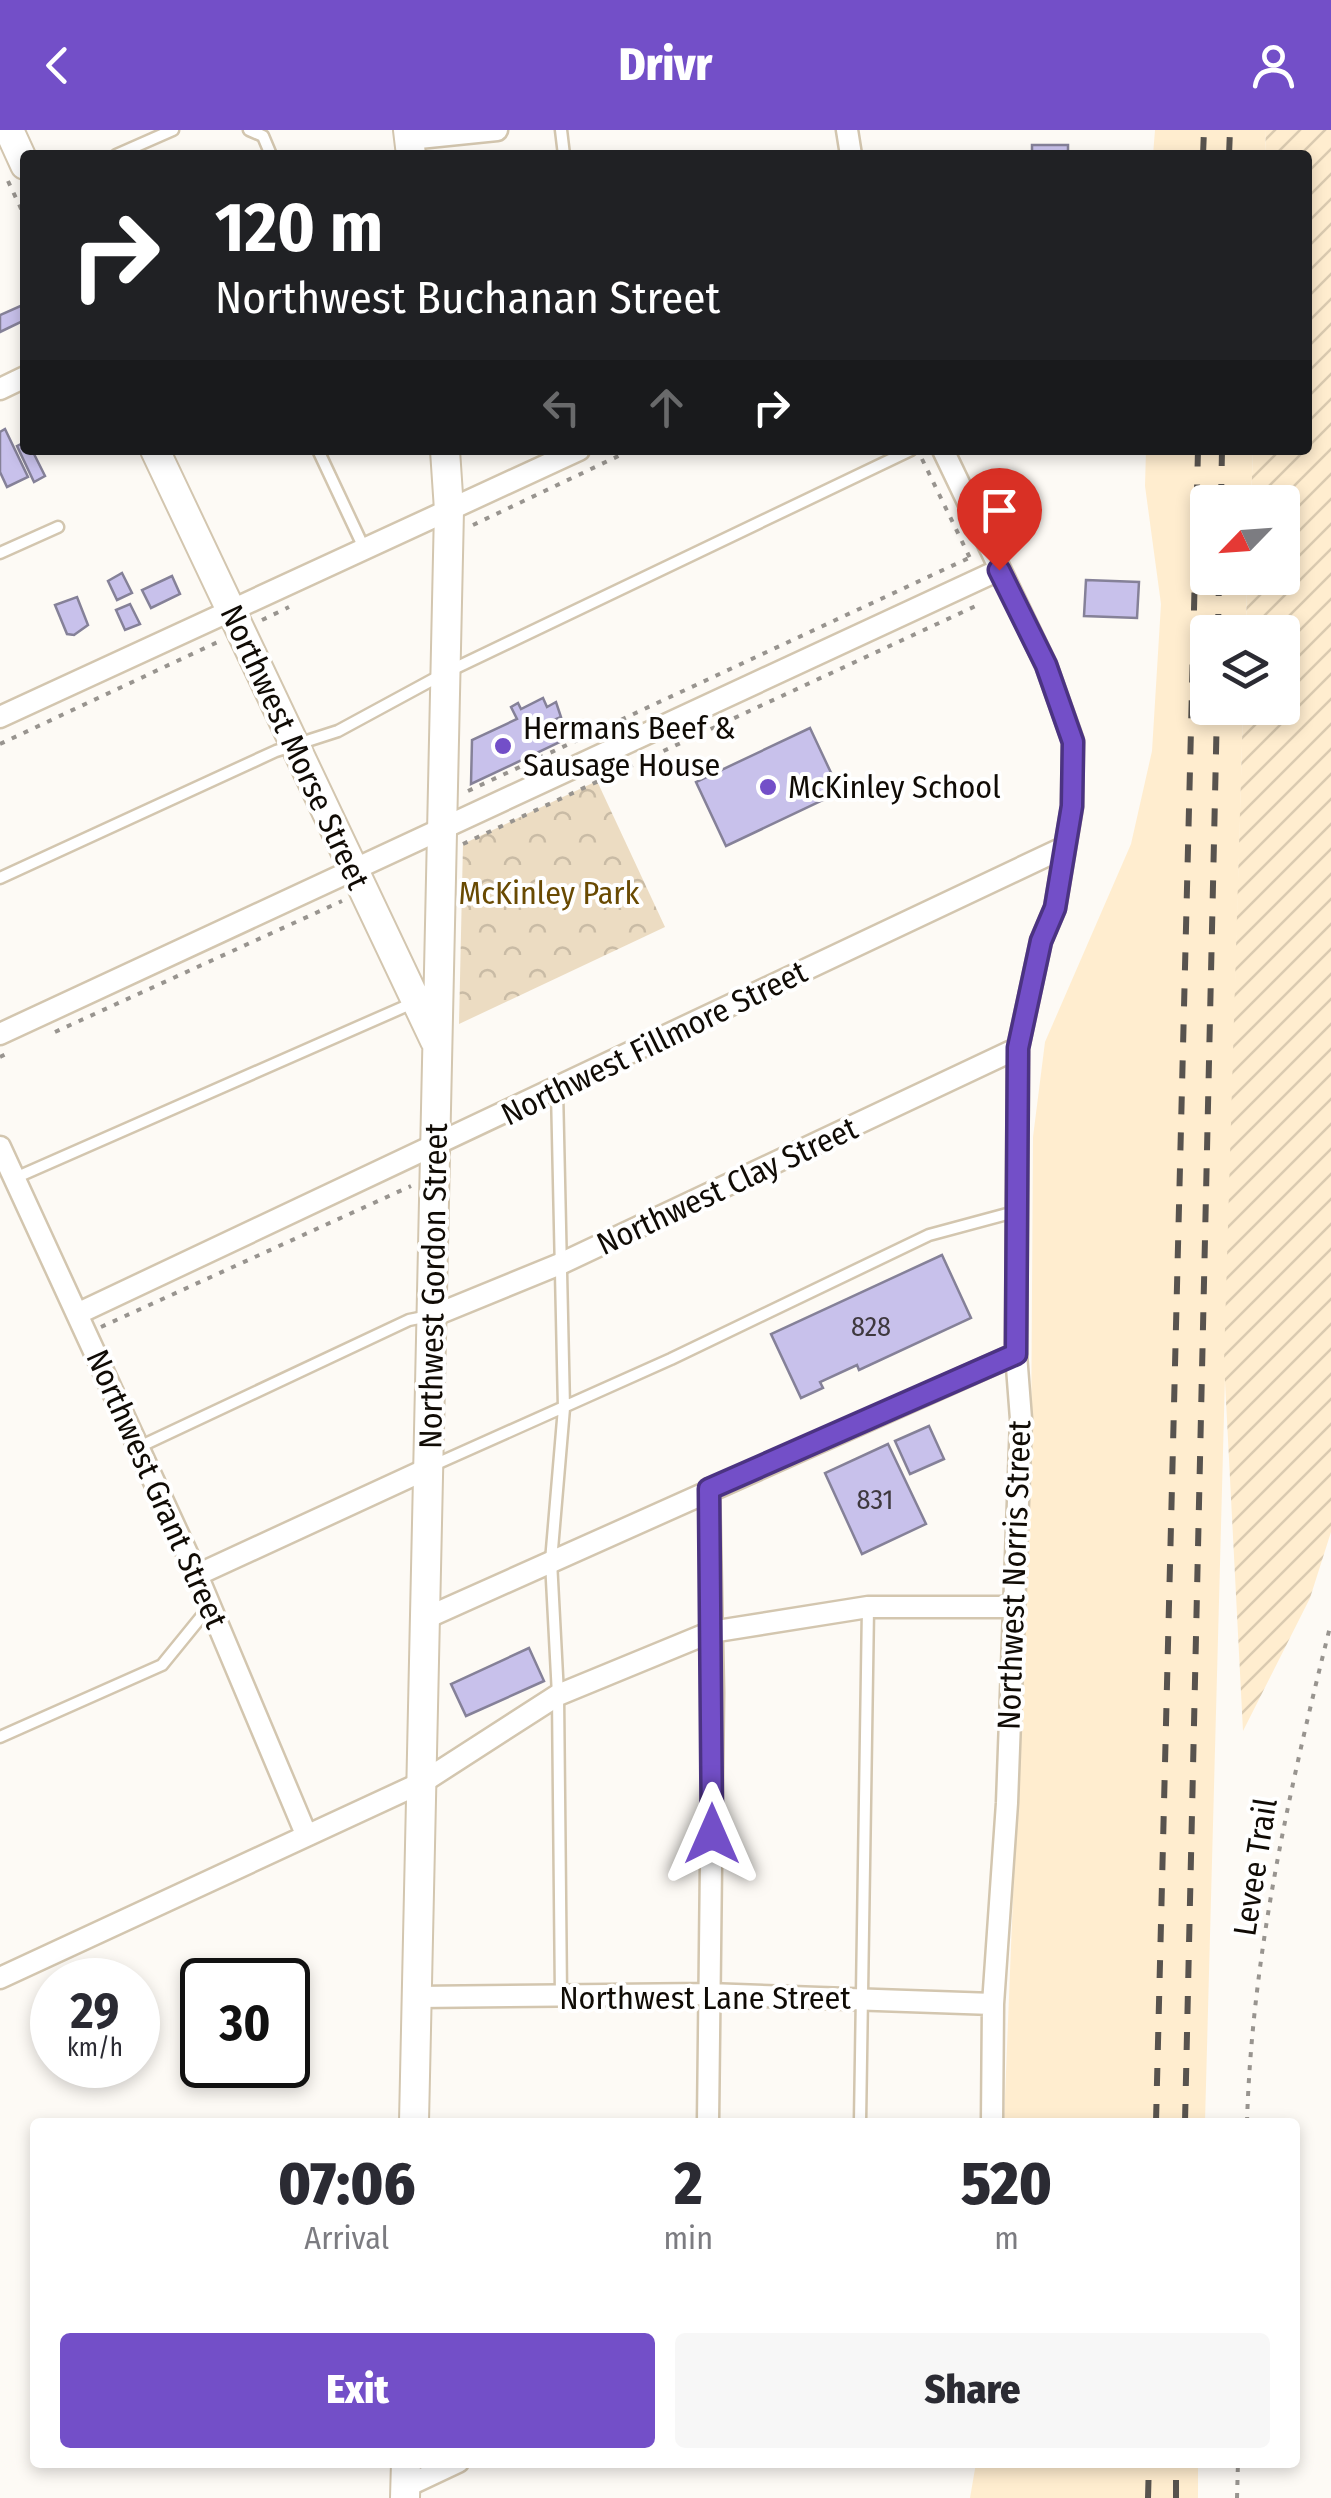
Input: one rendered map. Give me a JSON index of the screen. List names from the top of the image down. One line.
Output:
{"streets":{"main road":["Northwest Morse Street","Northwest Gordon Street"],"street":["Northwest Fillmore Street","Northwest Clay Street","Northwest Grant Street","Northwest Norris Street","Northwest Lane Street"],"path":["Levee Trail"]},"crossings":[["Northwest Morse Street","Northwest Gordon Street"],["Northwest Fillmore Street","Northwest Gordon Street"],["Northwest Fillmore Street","Northwest Grant Street"],["Northwest Fillmore Street","Northwest Norris Street"],["Northwest Clay Street","Northwest Gordon Street"],["Northwest Clay Street","Northwest Norris Street"],["Northwest Gordon Street","Northwest Lane Street"],["Northwest Norris Street","Northwest Lane Street"]],"parks":["McKinley Park"],"places":["Hermans Beef & Sausage House","McKinley School"],"house_numbers":["828","831"],"north":"bottom left","page":{"header":"Drivr","turn":["120 m","Northwest Buchanan Street"],"speed":"29 km/h","limit":"30","eta":["07:06","Arrival","2","min","520","m"],"buttons":["Exit","Share"]}}
